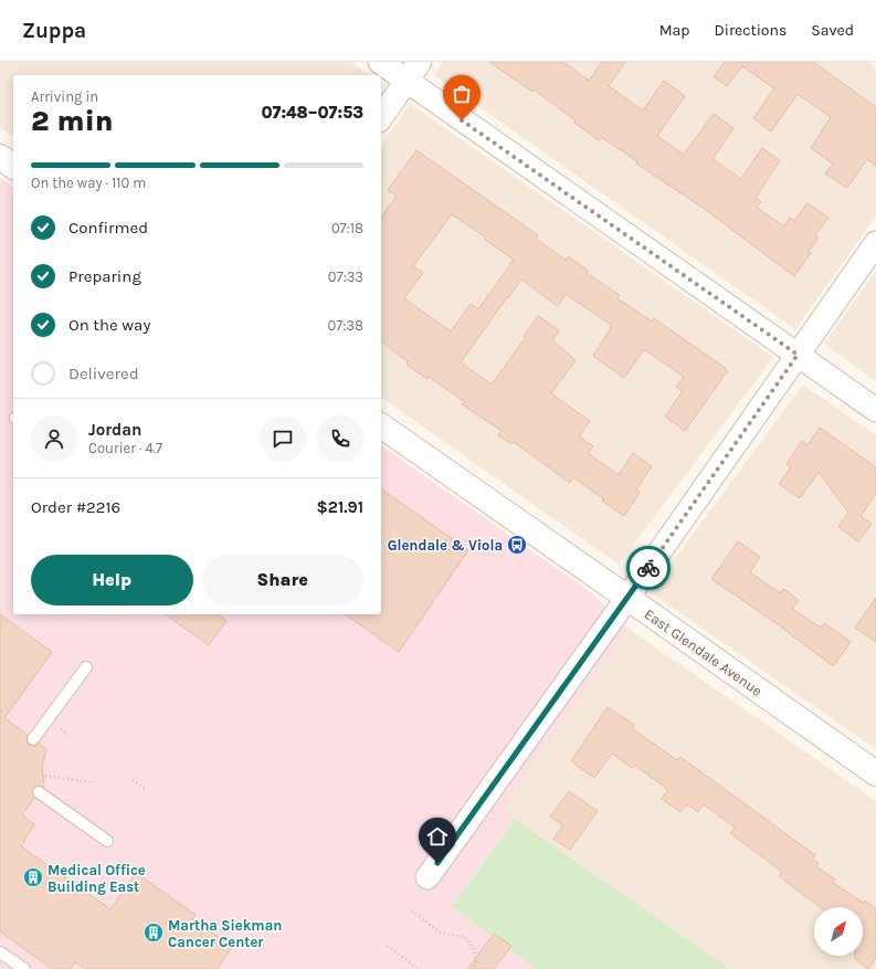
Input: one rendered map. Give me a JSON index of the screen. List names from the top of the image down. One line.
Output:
{"streets":{"street":["East Glendale Avenue"]},"places":{"bus stop":["Glendale & Viola"],"building":["Medical Office Building East","Martha Siekman Cancer Center"]},"north":"top right","page":{"header":"Zuppa","nav":["Map","Directions","Saved"],"heading":["2 min","Arriving in","07:48–07:53"],"panel":["Jordan","Courier · 4.7","Order #2216","$21.91"],"bar":"On the way · 110 m","list":[["Confirmed","07:18"],["Preparing","07:33"],["On the way","07:38"],"Delivered"],"buttons":["Help","Share"]}}
